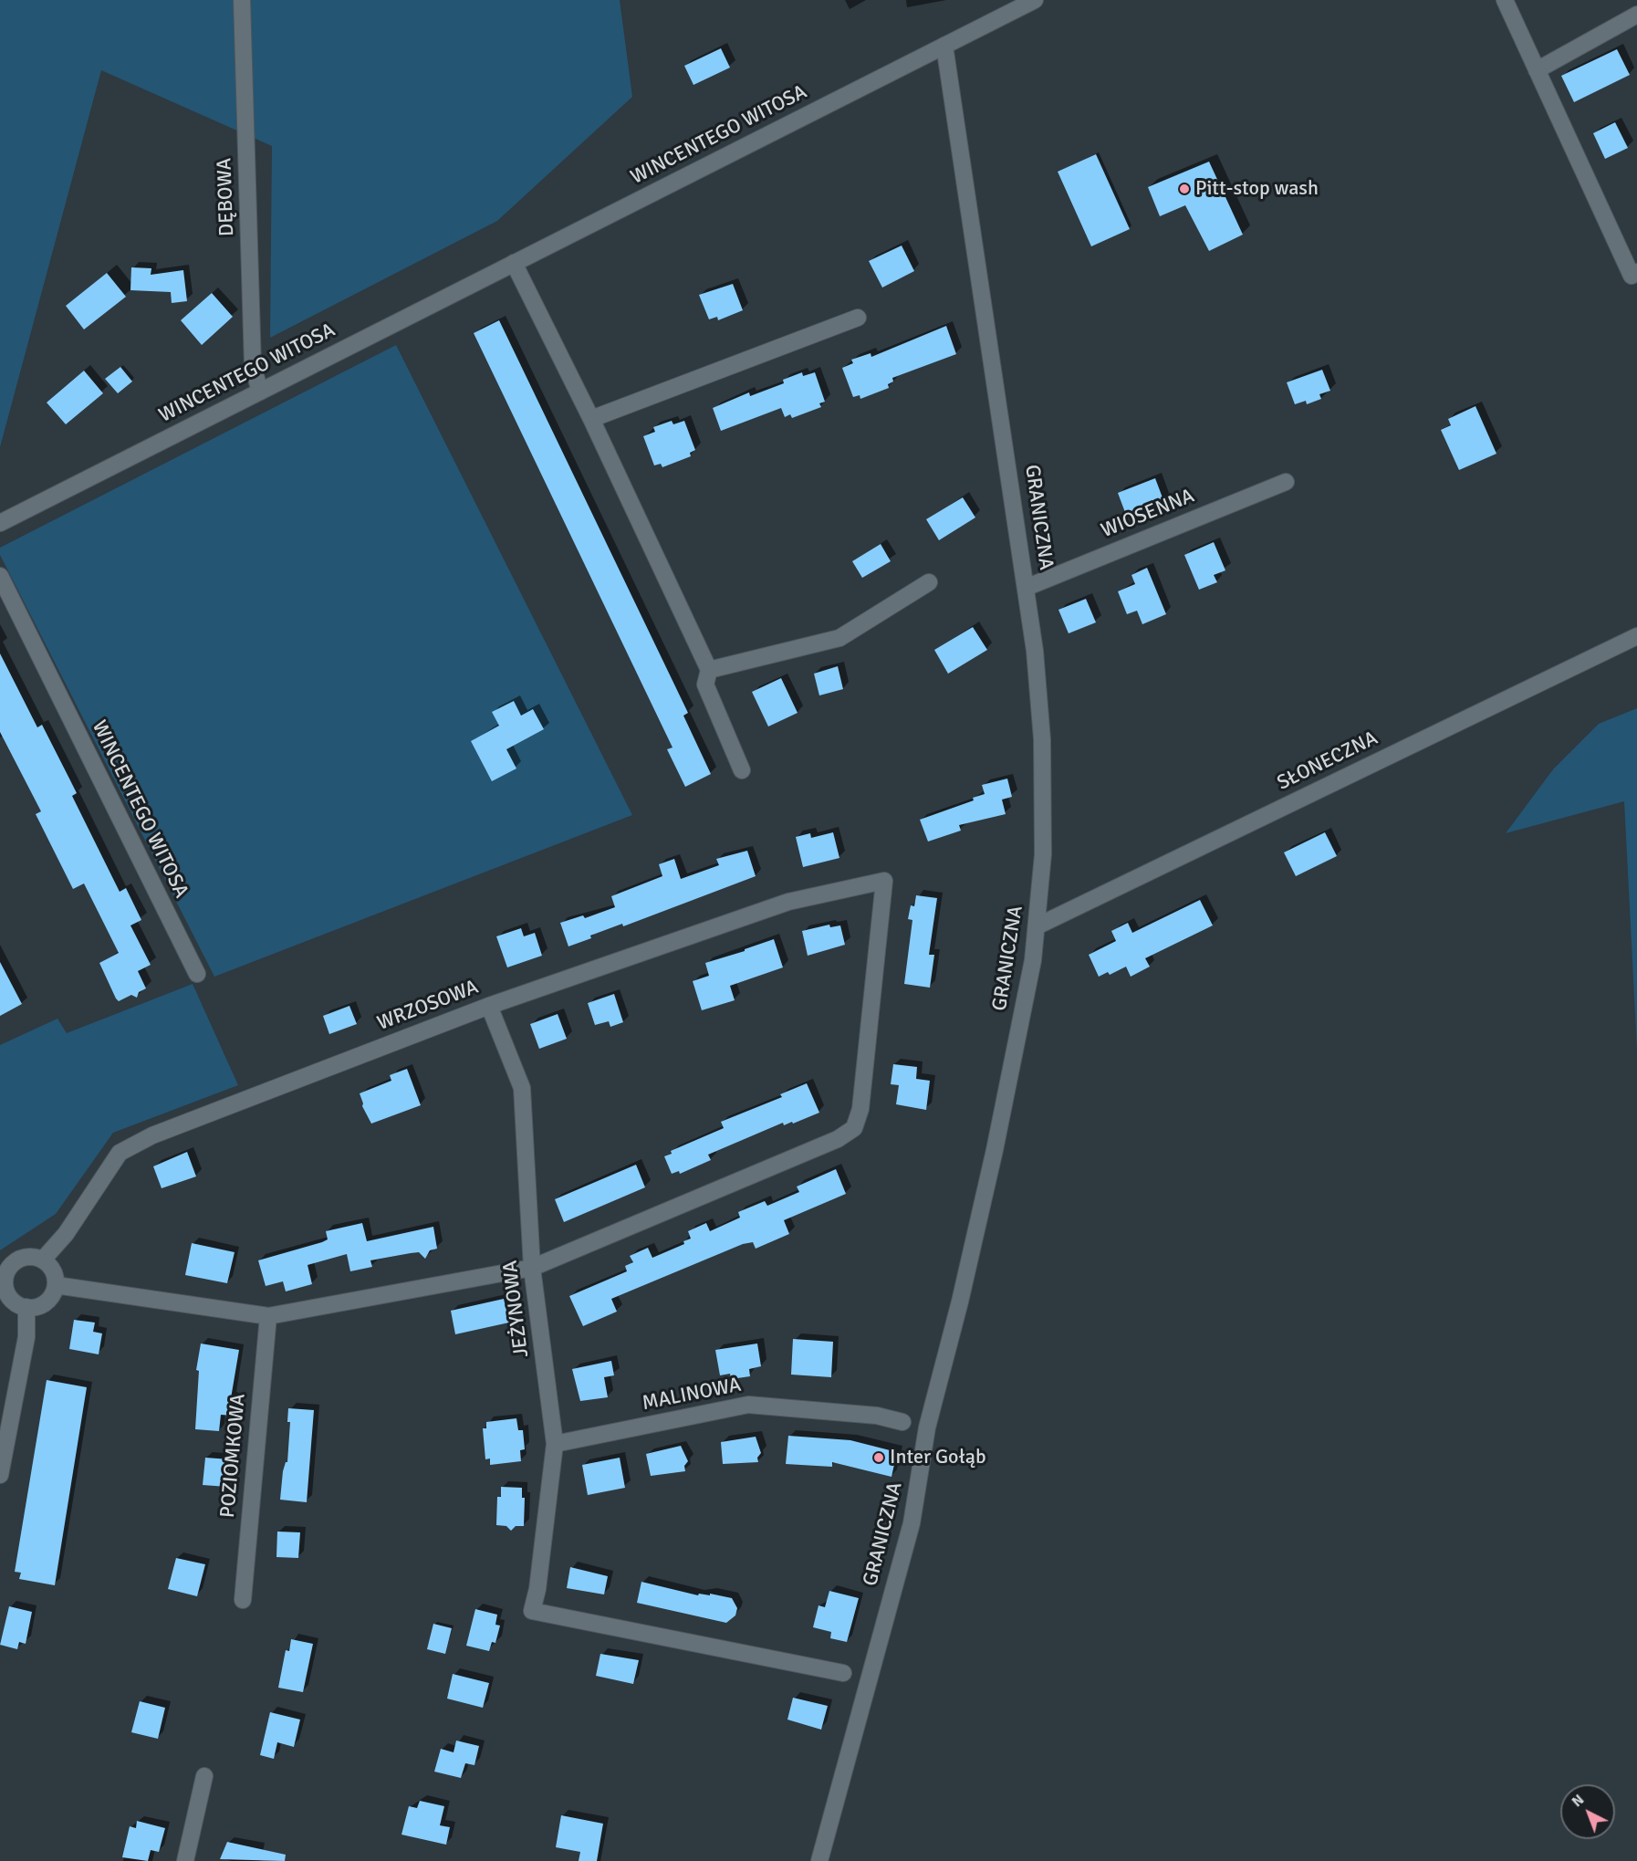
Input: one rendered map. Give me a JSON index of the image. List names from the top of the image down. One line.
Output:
{"streets":{"street":["WINCENTEGO WITOSA","DĘBOWA","WIOSENNA","GRANICZNA","SŁONECZNA","WRZOSOWA","JEŻYNOWA","MALINOWA","POZIOMKOWA"]},"crossings":[["WINCENTEGO WITOSA","DĘBOWA"],["WINCENTEGO WITOSA","GRANICZNA"],["WIOSENNA","GRANICZNA"],["GRANICZNA","SŁONECZNA"],["WRZOSOWA","JEŻYNOWA"],["JEŻYNOWA","MALINOWA"]],"places":["Pitt-stop wash","Inter Gołąb"],"north":"top left"}
